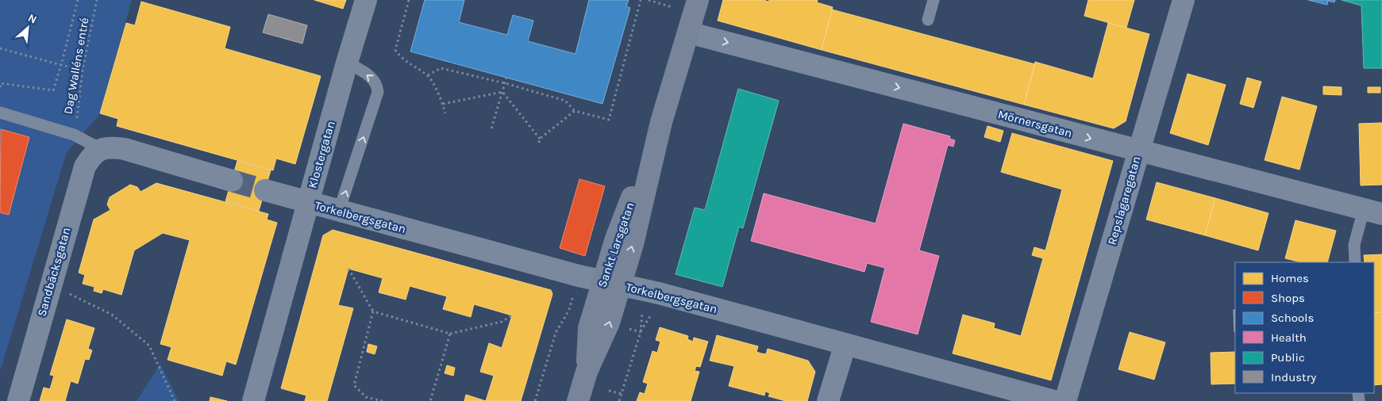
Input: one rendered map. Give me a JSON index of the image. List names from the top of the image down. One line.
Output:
{"streets":{"main road":["Sankt Larsgatan"],"street":["Mörnersgatan","Klostergatan","Repslagaregatan","Torkelbergsgatan","Sandbäcksgatan"],"path":["Dag Walléns entré"]},"crossings":[["Mörnersgatan","Repslagaregatan"],["Mörnersgatan","Sankt Larsgatan"],["Klostergatan","Torkelbergsgatan"],["Torkelbergsgatan","Sankt Larsgatan"]],"one_way":["Mörnersgatan"],"legend":["Homes","Shops","Schools","Health","Public","Industry"],"north":"top right"}
